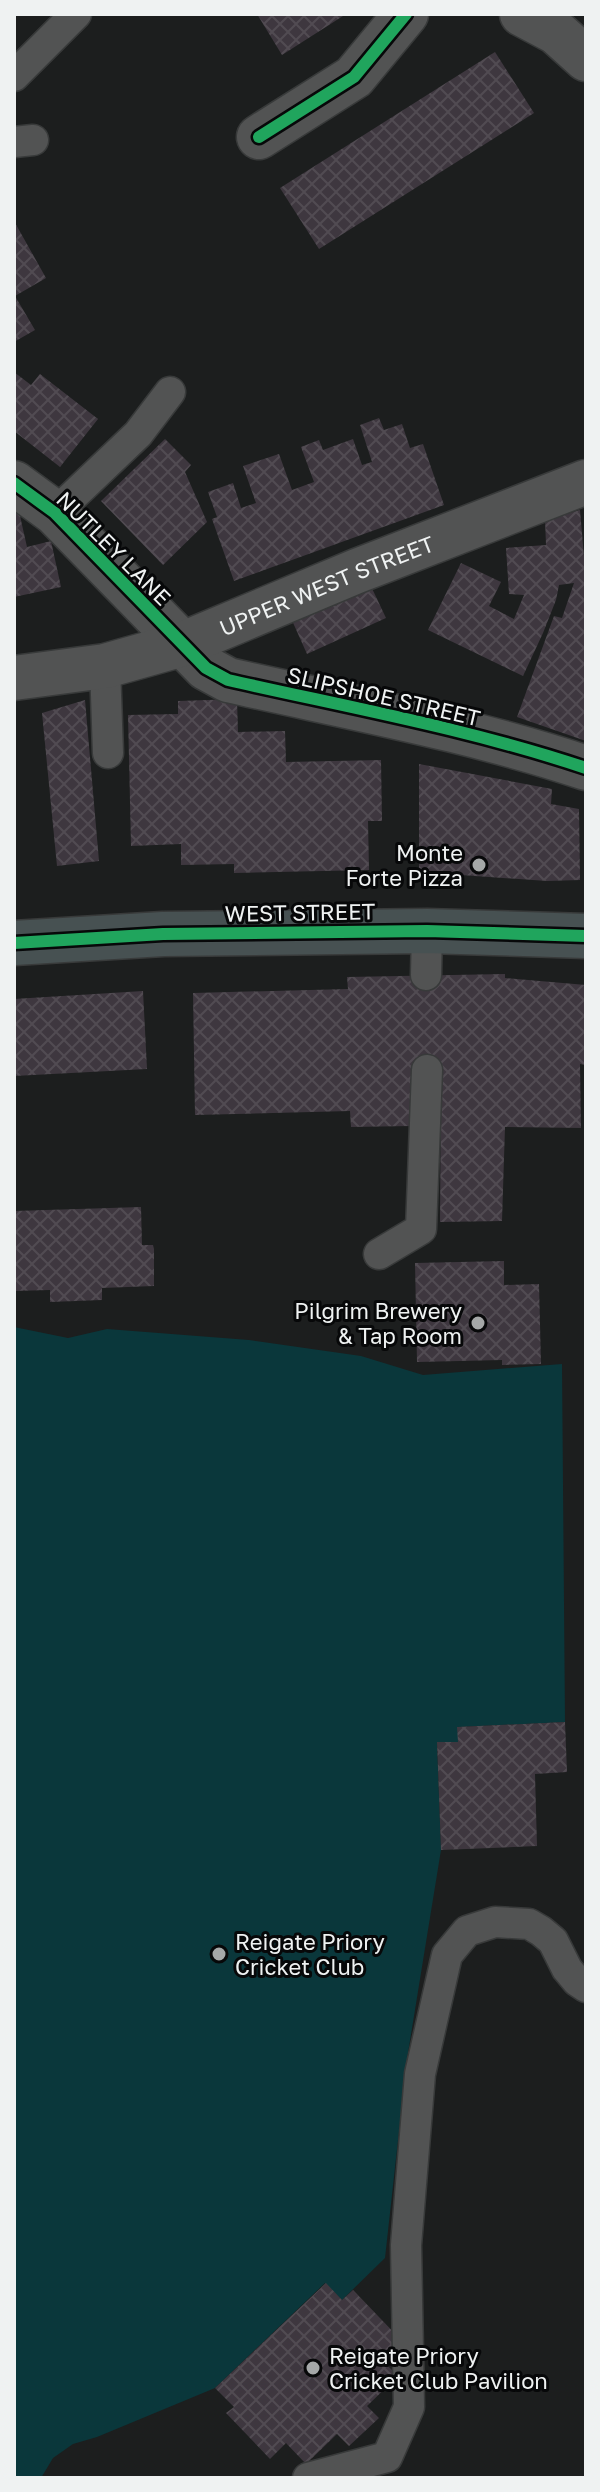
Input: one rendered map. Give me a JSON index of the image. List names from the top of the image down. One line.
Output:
{"streets":{"main road":["WEST STREET"],"street":["NUTLEY LANE","UPPER WEST STREET","SLIPSHOE STREET"]},"crossings":[["NUTLEY LANE","UPPER WEST STREET"],["NUTLEY LANE","SLIPSHOE STREET"],["UPPER WEST STREET","SLIPSHOE STREET"]],"places":["Monte Forte Pizza","Pilgrim Brewery & Tap Room","Reigate Priory Cricket Club","Reigate Priory Cricket Club Pavilion"]}
